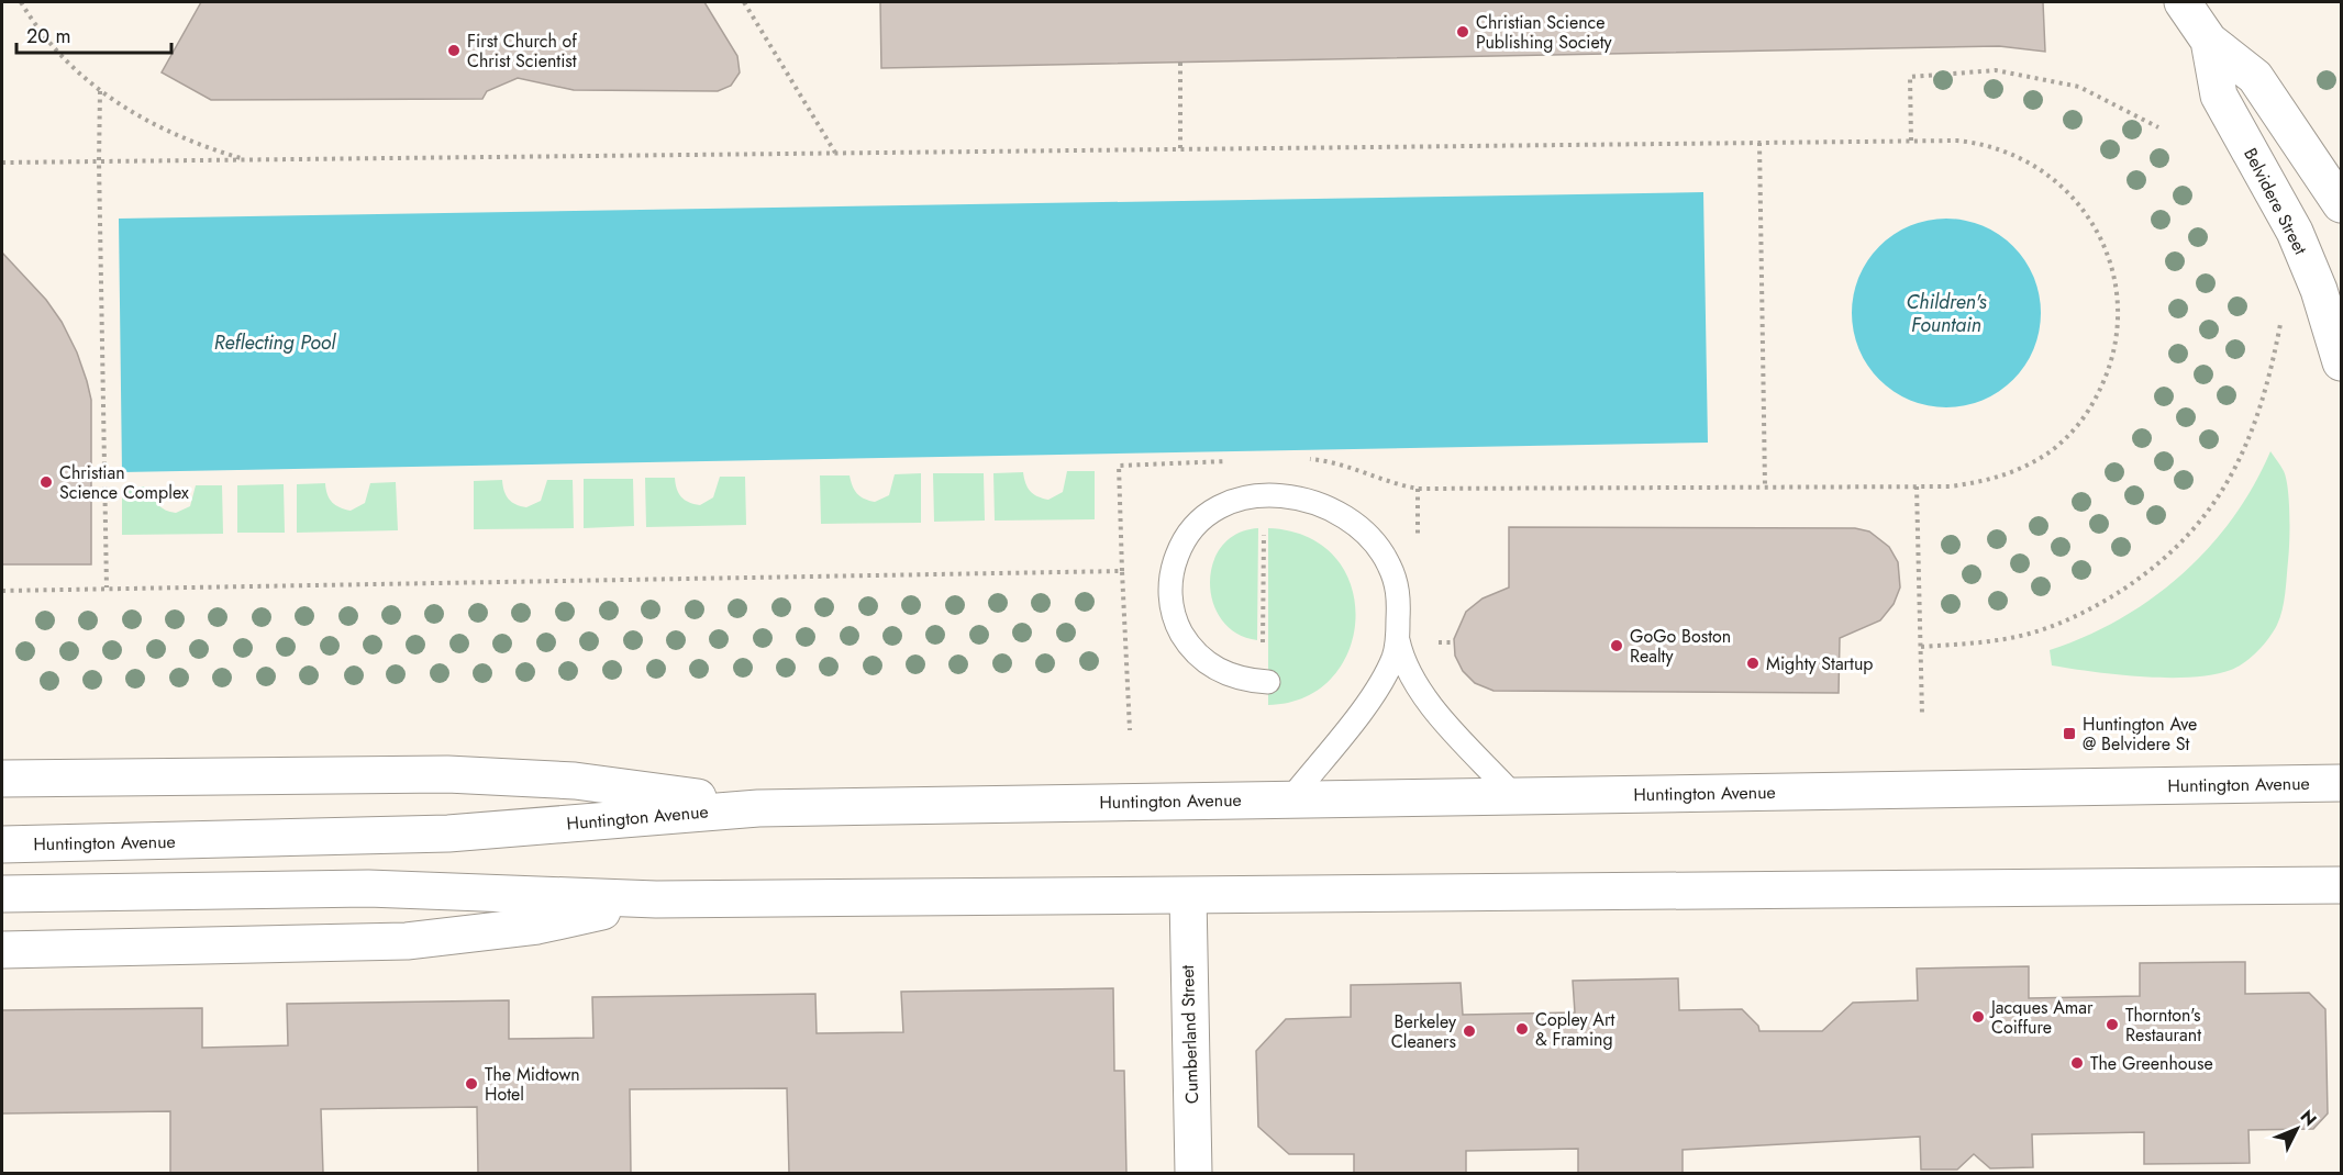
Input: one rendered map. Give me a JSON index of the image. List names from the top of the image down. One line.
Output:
{"streets":{"main road":["Belvidere Street","Huntington Avenue","Cumberland Street"]},"water":["Children's Fountain","Reflecting Pool"],"places":{"other":["Christian Science Publishing Society","First Church of Christ Scientist","Christian Science Complex","GoGo Boston Realty","Mighty Startup","Jacques Amar Coiffure","Thornton's Restaurant","Copley Art & Framing","Berkeley Cleaners","The Greenhouse","The Midtown Hotel"],"transit":["Huntington Ave @ Belvidere St"]},"scale_bar":"20 m","north":"top right"}
